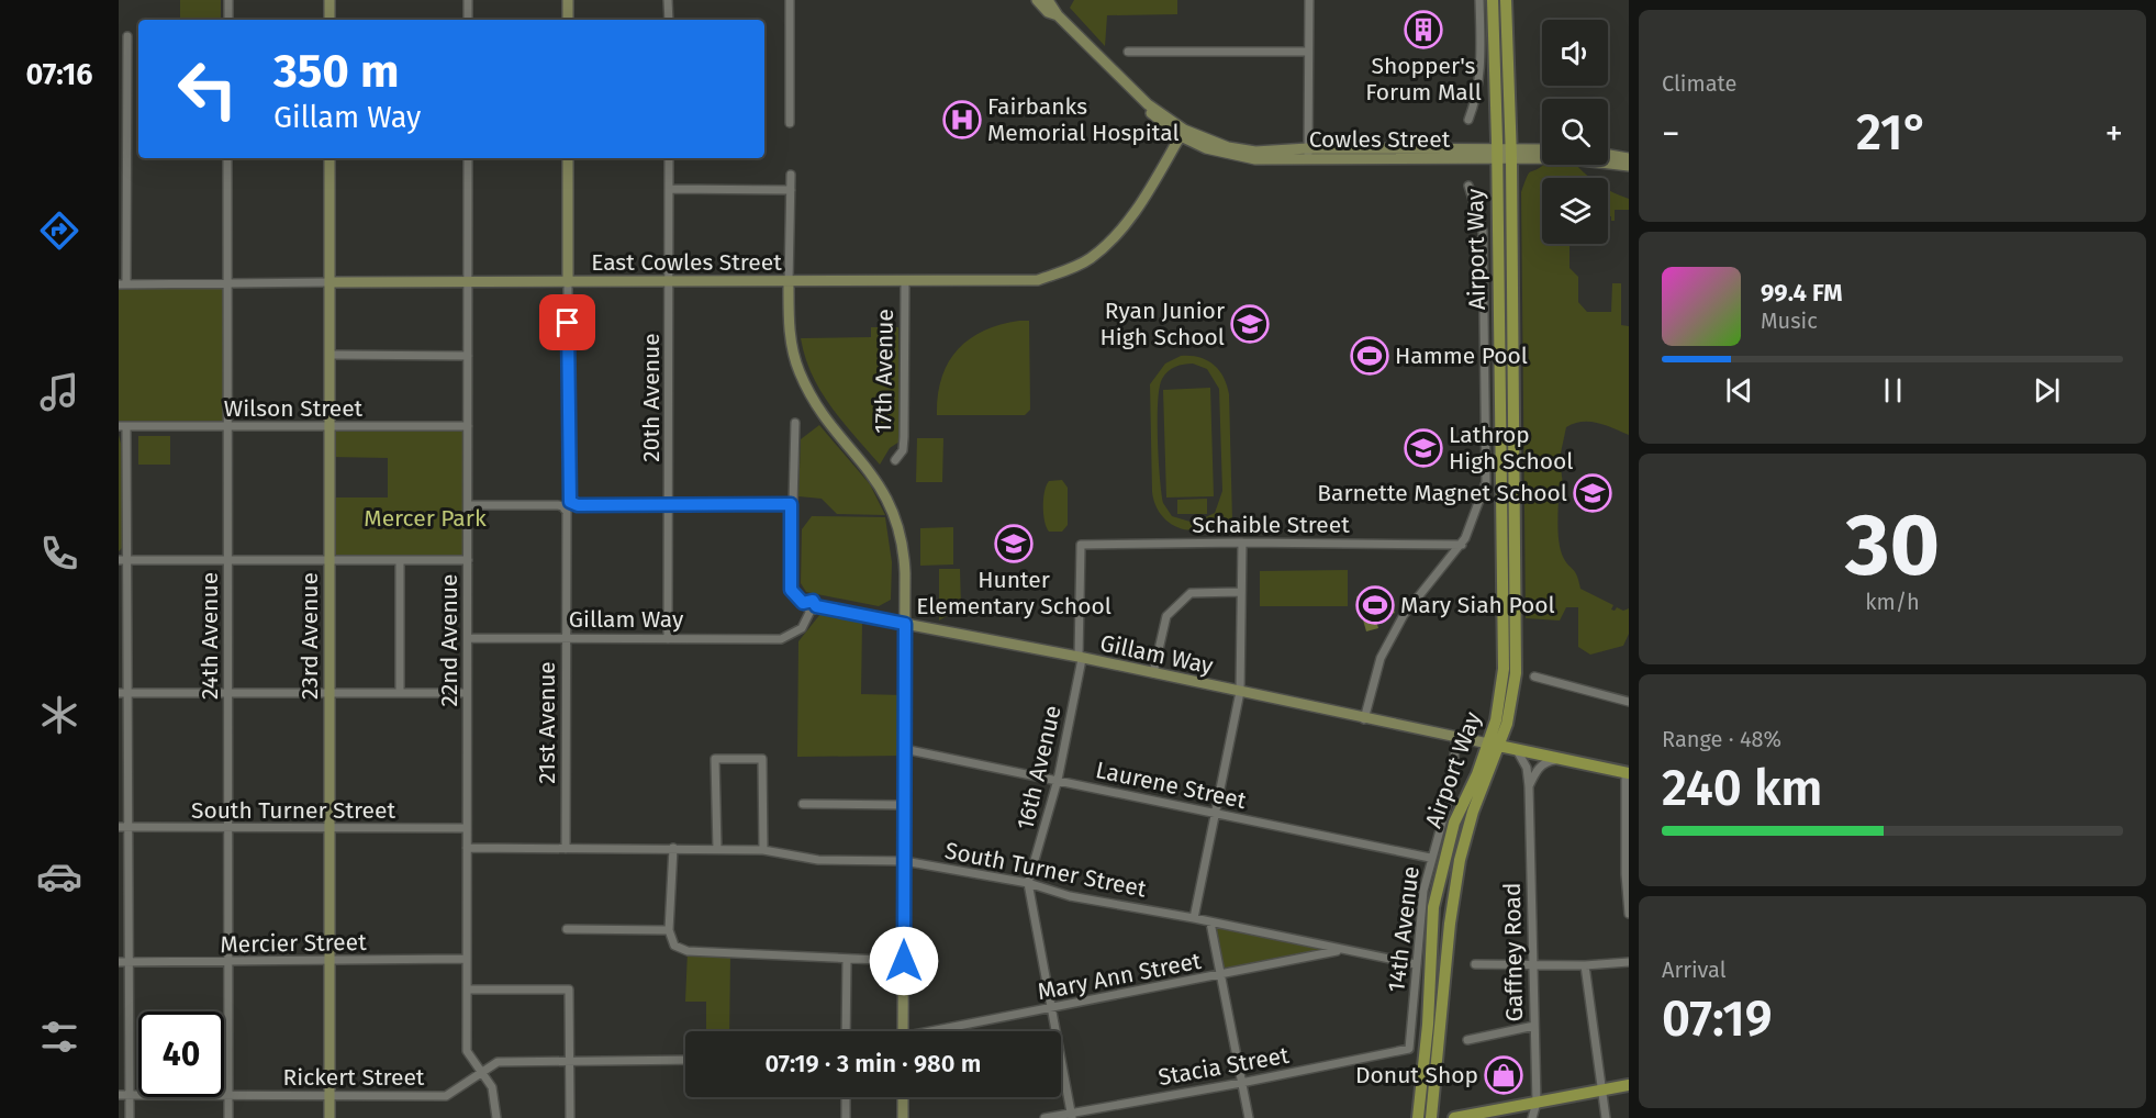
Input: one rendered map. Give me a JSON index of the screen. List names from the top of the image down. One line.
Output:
{"streets":{"main road":["Airport Way"],"street":["Cowles Street","East Cowles Street","17th Avenue","20th Avenue","Wilson Street","Schaible Street","Gillam Way","24th Avenue","23rd Avenue","22nd Avenue","21st Avenue","16th Avenue","Laurene Street","South Turner Street","14th Avenue","Mercier Street","Gaffney Road","Mary Ann Street","Stacia Street","Rickert Street"]},"crossings":[["Cowles Street","Airport Way"],["Cowles Street","East Cowles Street"],["Airport Way","Gillam Way"],["East Cowles Street","17th Avenue"],["East Cowles Street","20th Avenue"],["East Cowles Street","24th Avenue"],["East Cowles Street","23rd Avenue"],["East Cowles Street","22nd Avenue"],["20th Avenue","Gillam Way"],["Wilson Street","24th Avenue"],["Wilson Street","23rd Avenue"],["Wilson Street","22nd Avenue"],["Schaible Street","16th Avenue"],["Gillam Way","22nd Avenue"],["Gillam Way","21st Avenue"],["Gillam Way","16th Avenue"],["Gillam Way","14th Avenue"],["24th Avenue","South Turner Street"],["24th Avenue","Mercier Street"],["24th Avenue","Rickert Street"],["23rd Avenue","South Turner Street"],["23rd Avenue","Mercier Street"],["23rd Avenue","Rickert Street"],["22nd Avenue","21st Avenue"],["22nd Avenue","South Turner Street"],["22nd Avenue","Mercier Street"],["22nd Avenue","Rickert Street"],["21st Avenue","South Turner Street"],["16th Avenue","Laurene Street"],["16th Avenue","South Turner Street"],["16th Avenue","Mary Ann Street"],["16th Avenue","Stacia Street"],["Laurene Street","14th Avenue"],["South Turner Street","14th Avenue"],["South Turner Street","Mary Ann Street"],["14th Avenue","Stacia Street"]],"parks":["Mercer Park"],"places":{"building":["Shopper's Forum Mall"],"hospital":["Fairbanks Memorial Hospital"],"school or university":["Ryan Junior High School","Lathrop High School","Barnette Magnet School","Hunter Elementary School"],"sports":["Hamme Pool","Mary Siah Pool"],"shop":["Donut Shop"]},"page":{"tabs":"07:16","tile":["Climate",["30","km/h"],["Range · 48%","240 km"],["Arrival","07:19"]],"turn":["350 m","Gillam Way"],"heat":["−","21°","+"],"song":["99.4 FM","Music"],"limit":"40","trip":"07:19 · 3 min · 980 m"}}
